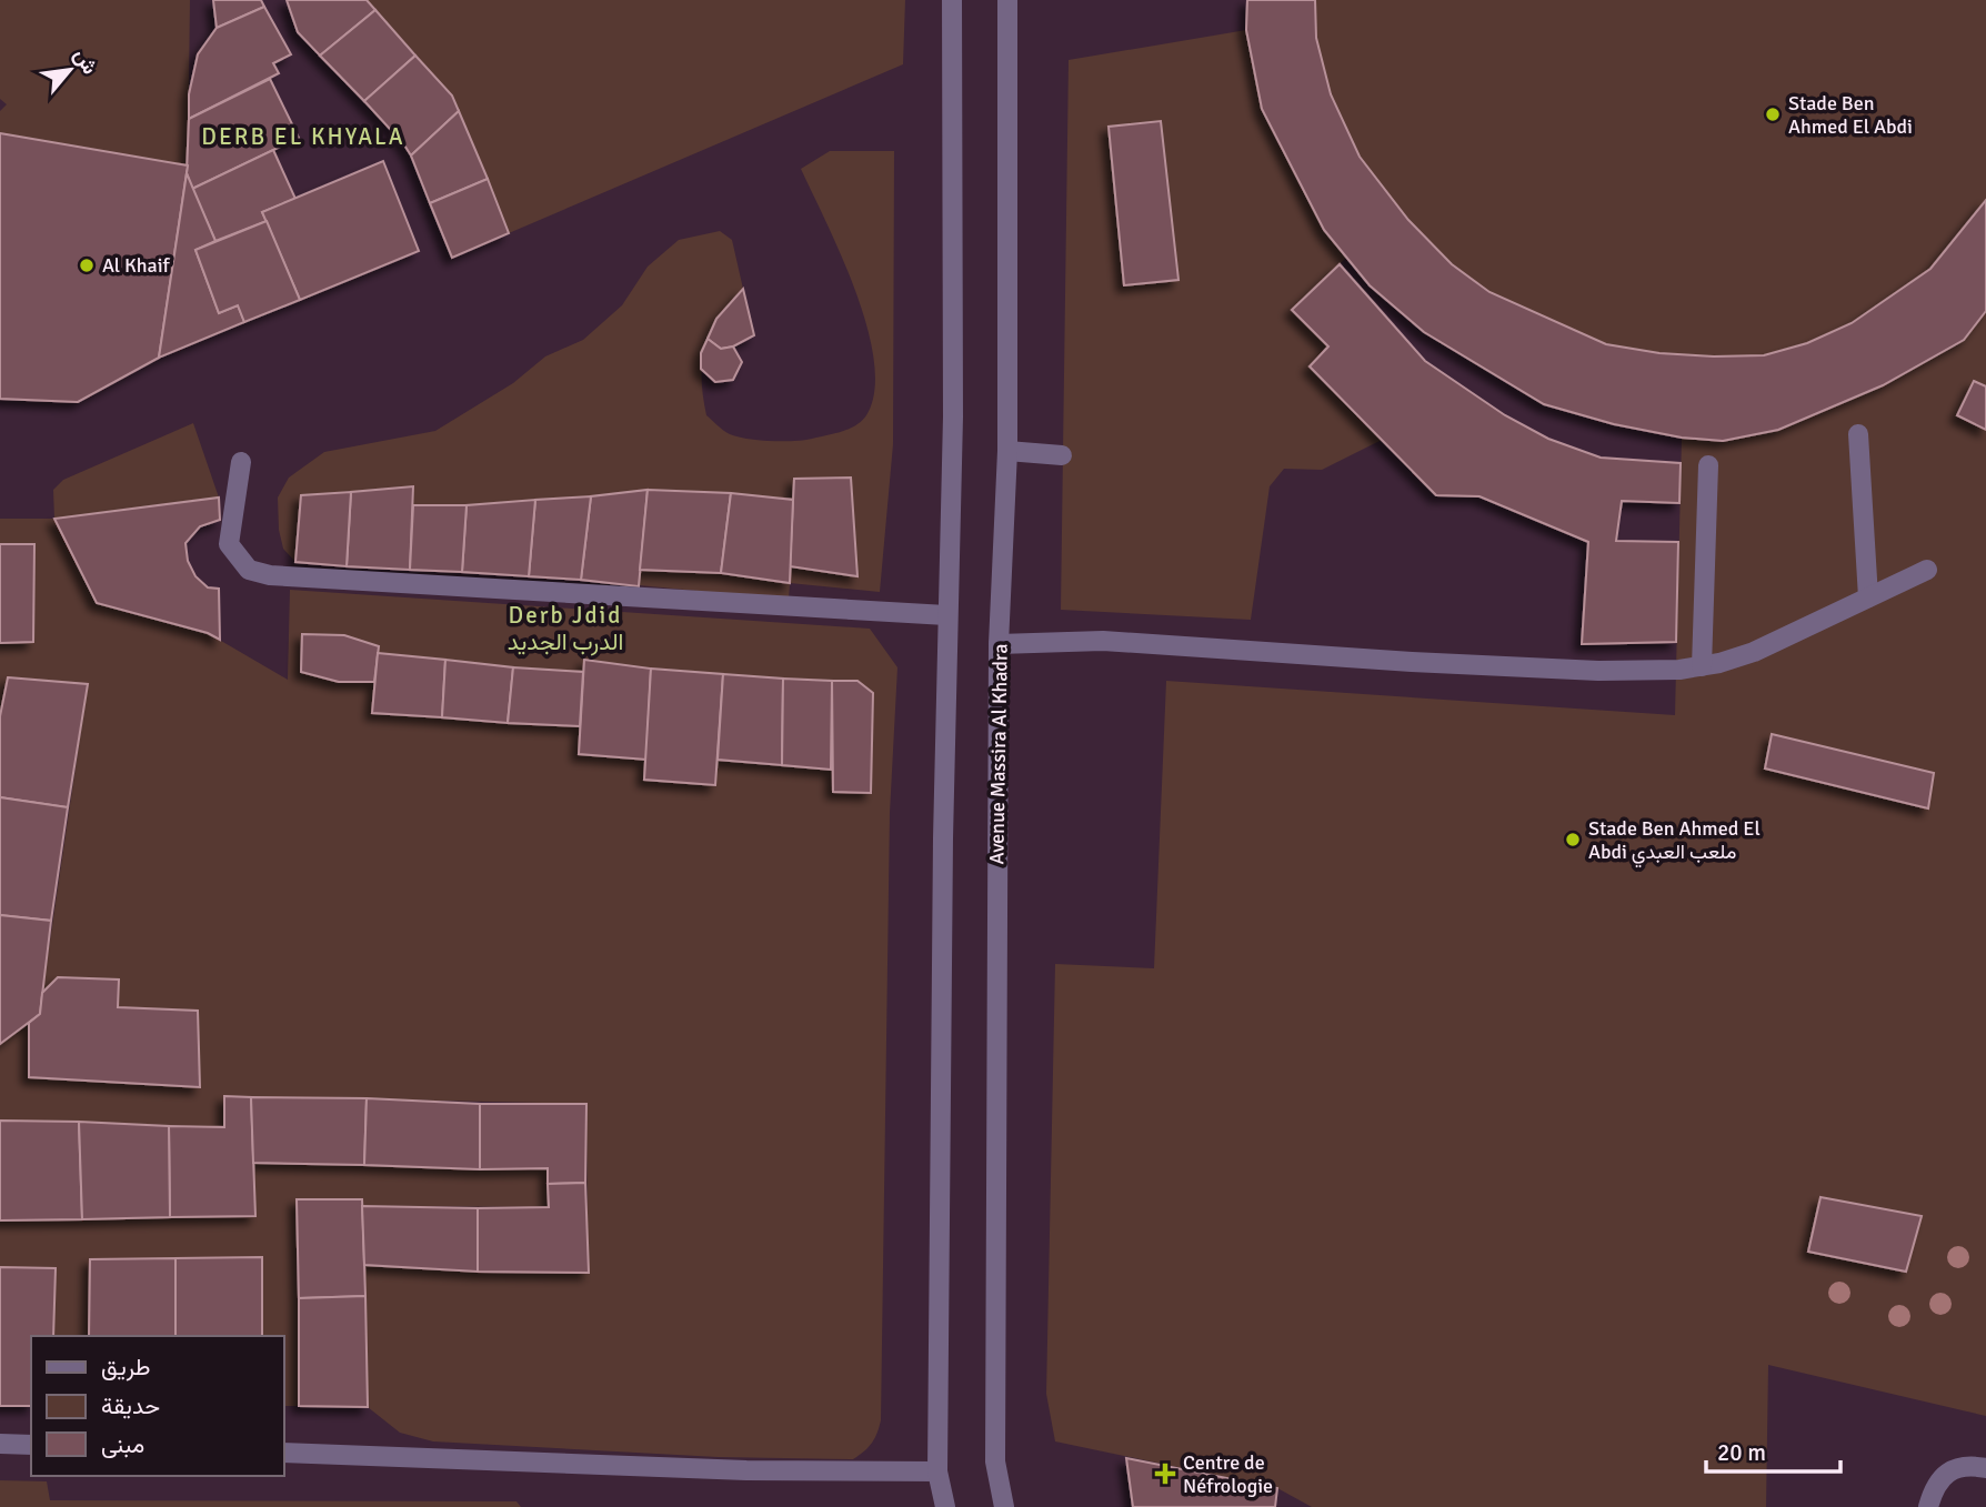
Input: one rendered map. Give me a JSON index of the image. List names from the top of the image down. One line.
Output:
{"streets":{"street":["Avenue Massira Al Khadra"]},"districts":["DERB EL KHYALA","Derb Jdid الدرب الجديد"],"places":{"other":["Stade Ben Ahmed El Abdi","Al Khaif","Stade Ben Ahmed El Abdi ملعب العبدي"],"health":["Centre de Néfrologie"]},"legend":["طريق","حديقة","مبنى"],"scale_bar":"20 m","north":"top right"}
